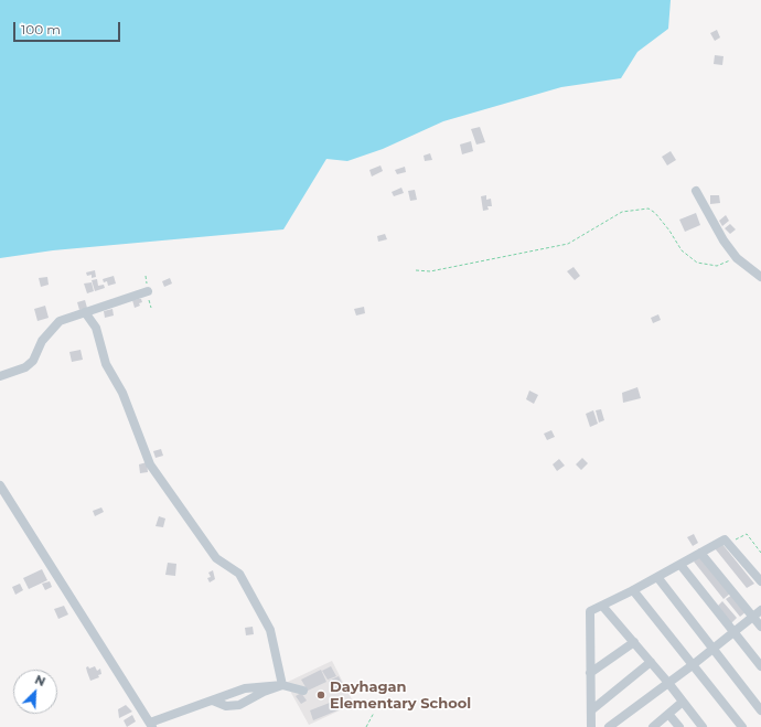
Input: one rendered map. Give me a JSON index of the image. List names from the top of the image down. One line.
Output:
{"places":["Dayhagan Elementary School"],"scale_bar":"100 m","north":"top right"}
